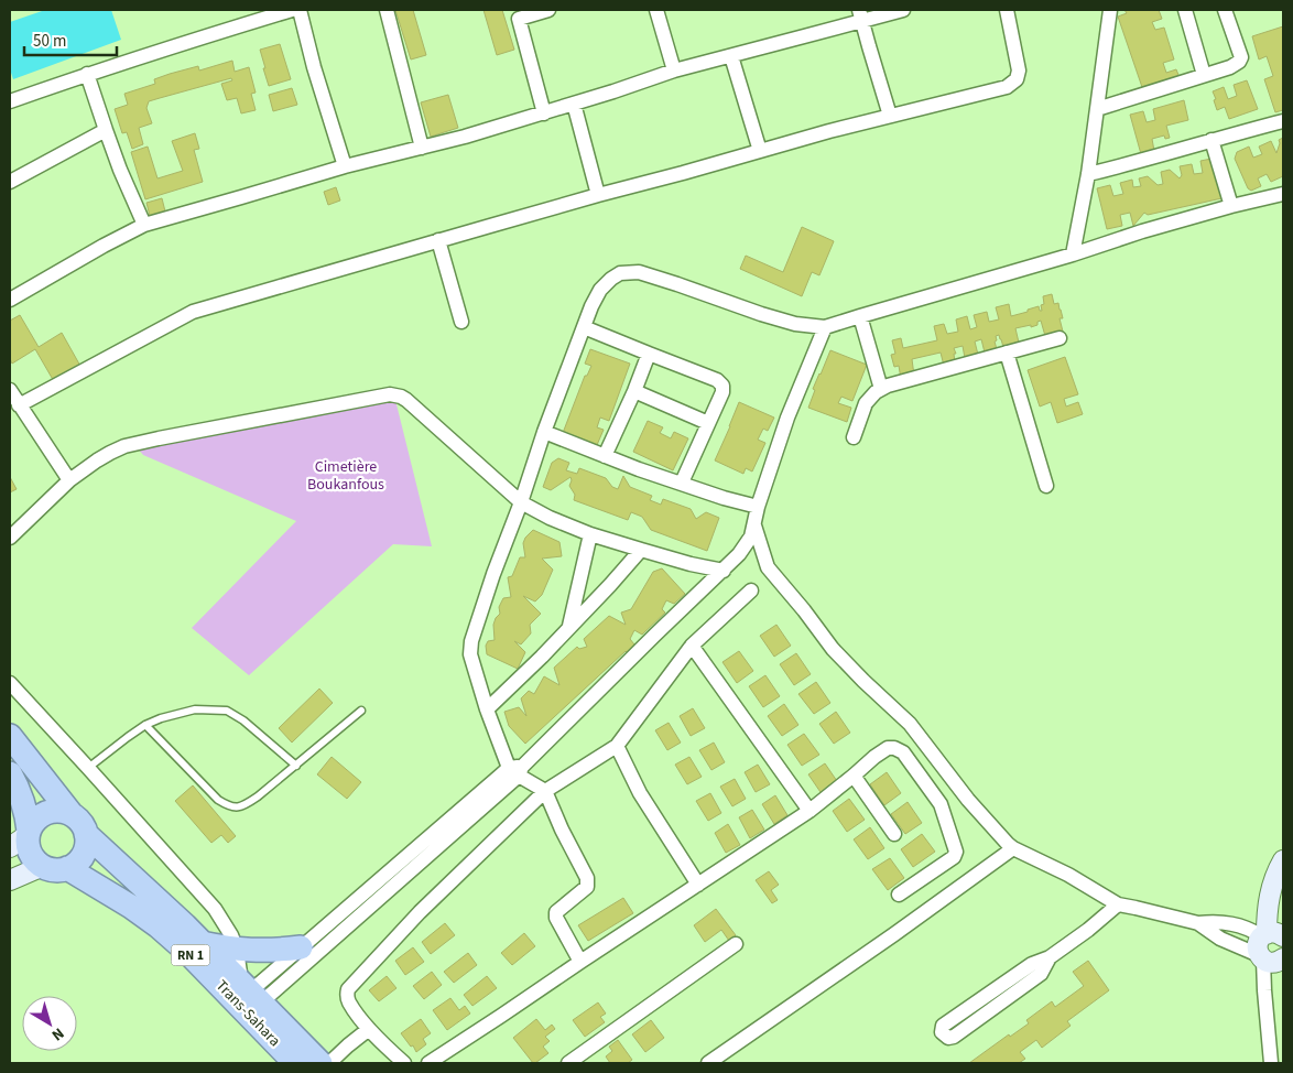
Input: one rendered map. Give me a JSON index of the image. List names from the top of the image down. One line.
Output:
{"streets":{"highway":["RN 1","Trans-Sahara"]},"parks":["Cimetière Boukanfous"],"scale_bar":"50 m","north":"bottom right"}
